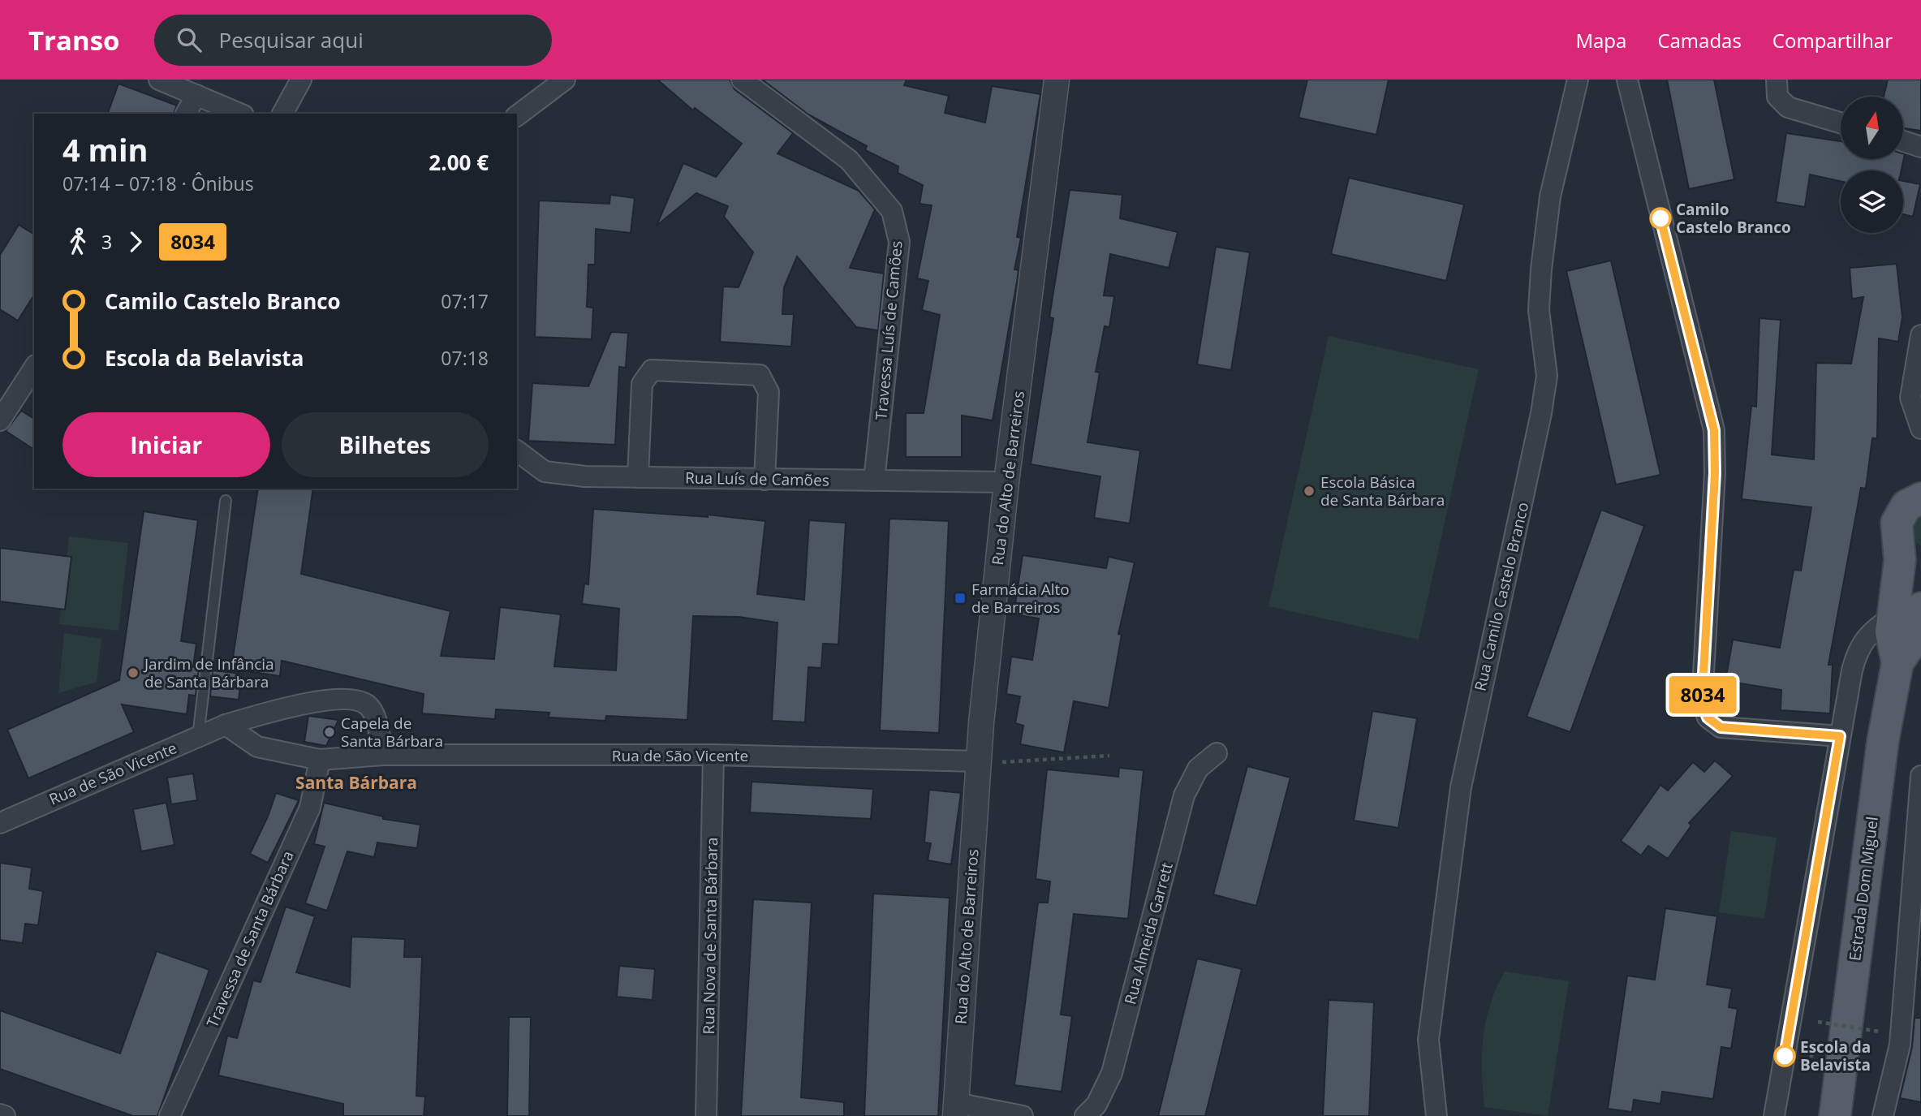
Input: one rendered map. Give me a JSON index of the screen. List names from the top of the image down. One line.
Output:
{"streets":{"main road":["Estrada Dom Miguel"],"street":["Travessa Luís de Camões","Rua do Alto de Barreiros","Rua Luís de Camões","Rua Camilo Castelo Branco","Rua de São Vicente","Rua Almeida Garrett","Rua Nova de Santa Bárbara","Travessa de Santa Bárbara"]},"crossings":[["Travessa Luís de Camões","Rua Luís de Camões"],["Rua do Alto de Barreiros","Rua Luís de Camões"],["Rua do Alto de Barreiros","Rua de São Vicente"],["Rua de São Vicente","Rua Nova de Santa Bárbara"],["Rua de São Vicente","Travessa de Santa Bárbara"]],"districts":["Santa Bárbara"],"places":{"other":["Camilo Castelo Branco","Escola Básica de Santa Bárbara","Jardim de Infância de Santa Bárbara","Capela de Santa Bárbara","Escola da Belavista"],"transit":["Farmácia Alto de Barreiros"]},"lines":["bus line 8034"],"north":"top","page":{"header":"Transo","search":"Pesquisar aqui","nav":["Mapa","Camadas","Compartilhar"],"on_map":"8034","heading":["4 min","07:14 – 07:18 · Ônibus","2.00 €"],"legs":["3","8034"],"list":[{"name":"Camilo Castelo Branco","value":"07:17"},{"name":"Escola da Belavista","value":"07:18"}],"buttons":["Iniciar","Bilhetes"]}}
